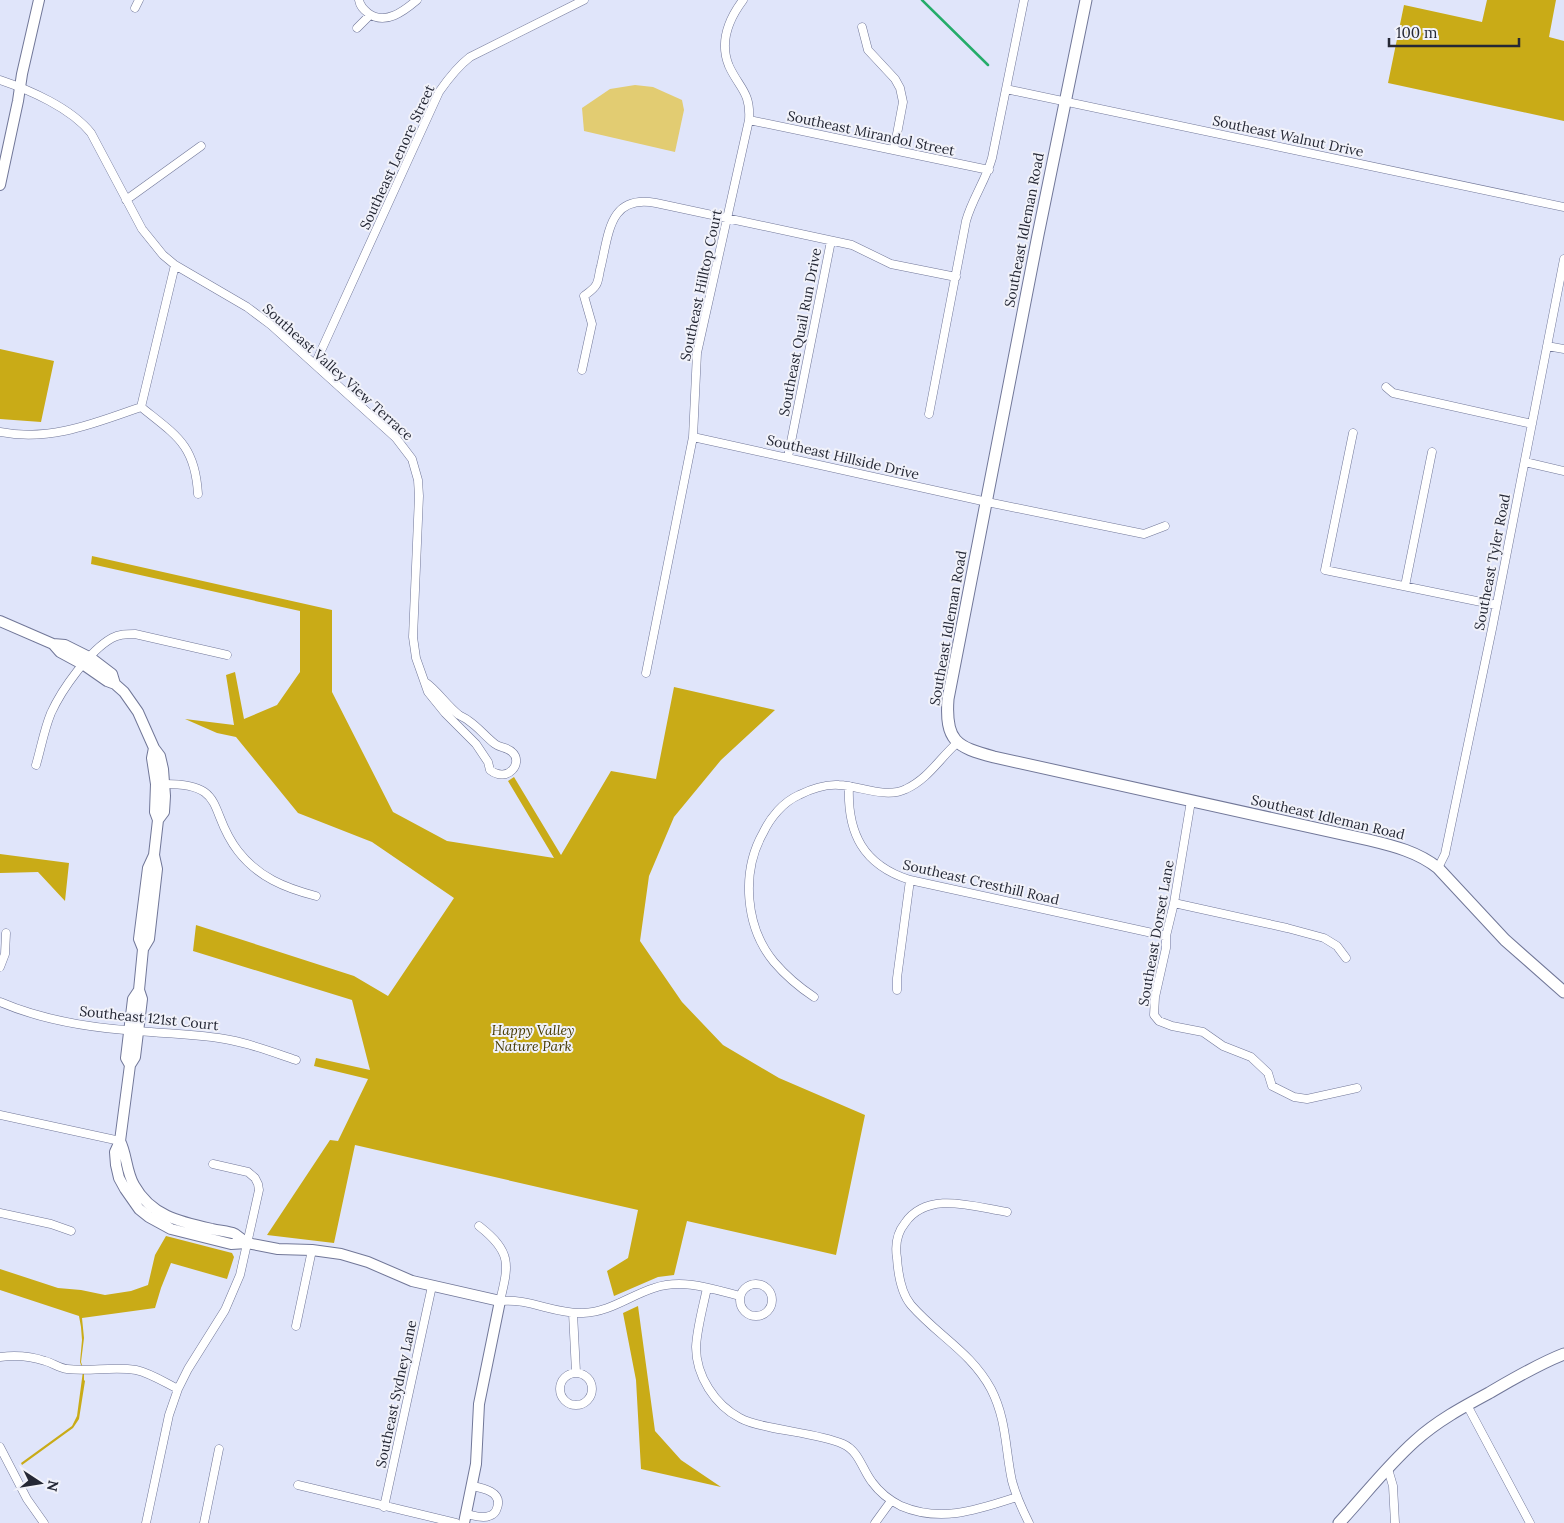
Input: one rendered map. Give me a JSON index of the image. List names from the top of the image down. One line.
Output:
{"streets":{"main road":["Southeast Idleman Road"],"street":["Southeast Mirandol Street","Southeast Walnut Drive","Southeast Lenore Street","Southeast Hilltop Court","Southeast Quail Run Drive","Southeast Valley View Terrace","Southeast Hillside Drive","Southeast Tyler Road","Southeast Cresthill Road","Southeast Dorset Lane","Southeast 121st Court","Southeast Sydney Lane"]},"crossings":[["Southeast Mirandol Street","Southeast Hilltop Court"],["Southeast Walnut Drive","Southeast Idleman Road"],["Southeast Lenore Street","Southeast Valley View Terrace"],["Southeast Idleman Road","Southeast Hillside Drive"],["Southeast Idleman Road","Southeast Tyler Road"],["Southeast Idleman Road","Southeast Dorset Lane"],["Southeast Hilltop Court","Southeast Hillside Drive"],["Southeast Quail Run Drive","Southeast Hillside Drive"],["Southeast Cresthill Road","Southeast Dorset Lane"]],"parks":["Happy Valley Nature Park"],"scale_bar":"100 m","north":"right"}
